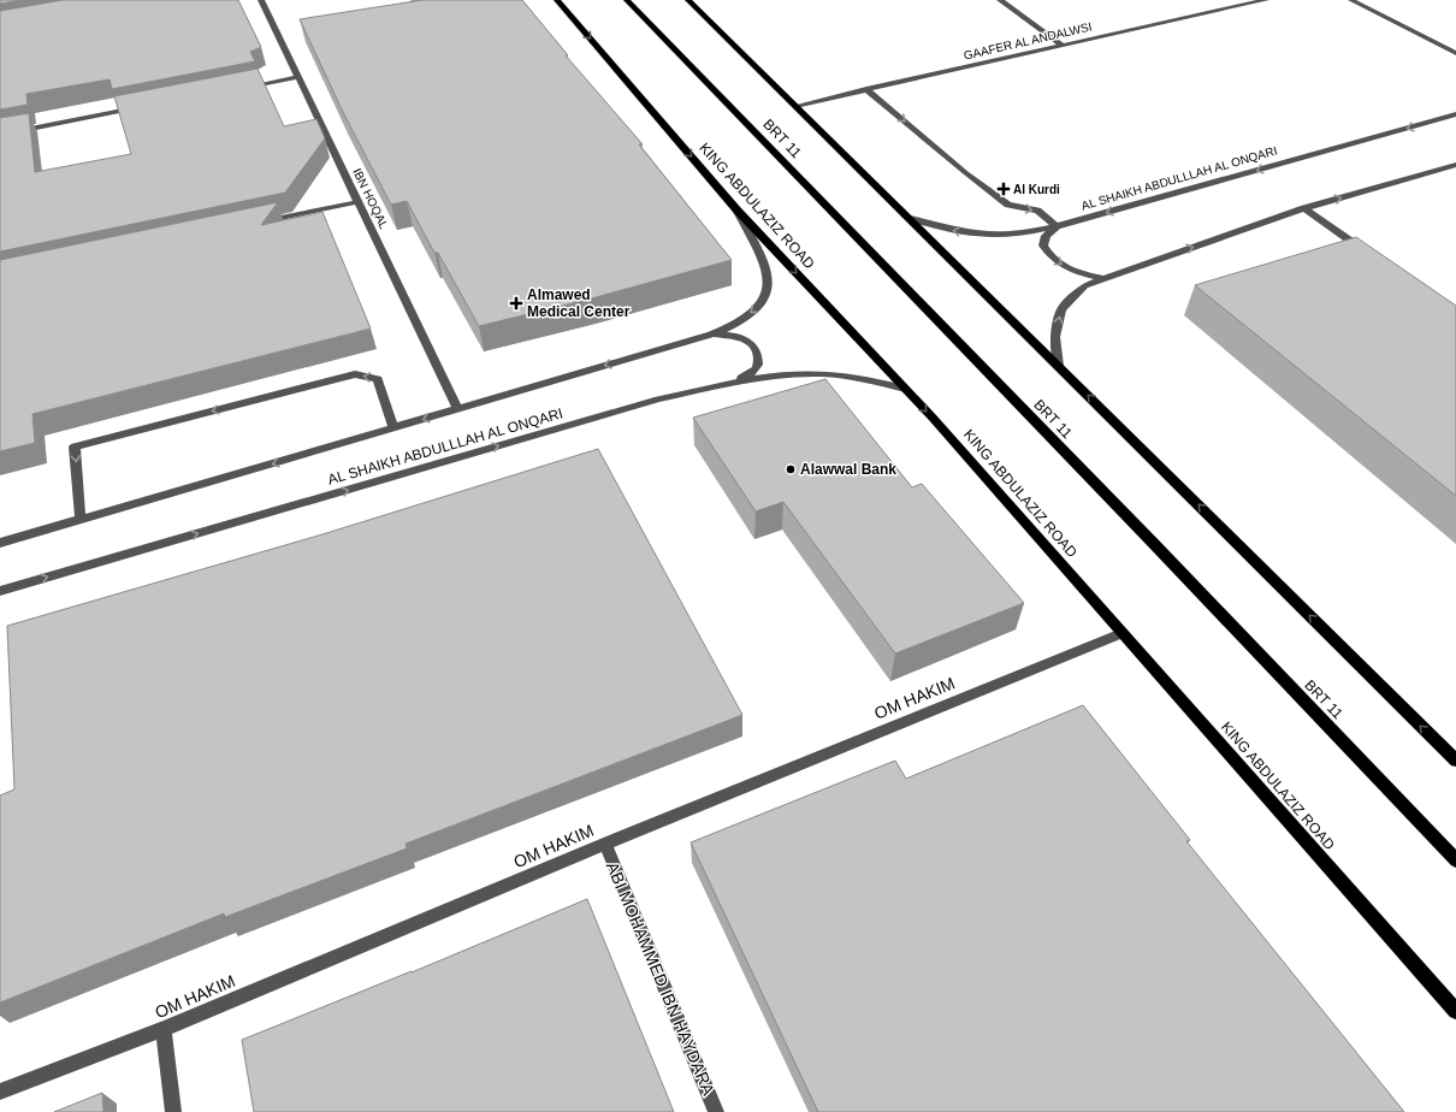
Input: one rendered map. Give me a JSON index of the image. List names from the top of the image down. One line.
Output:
{"streets":{"main road":["BRT 11","KING ABDULAZIZ ROAD"],"street":["GAAFER AL ANDALWSI","AL SHAIKH ABDULLLAH AL ONQARI","IBN HOQAL","OM HAKIM","ABI MOHAMMED IBN HAYDARA"]},"crossings":[["AL SHAIKH ABDULLLAH AL ONQARI","KING ABDULAZIZ ROAD"],["KING ABDULAZIZ ROAD","OM HAKIM"],["OM HAKIM","ABI MOHAMMED IBN HAYDARA"]],"one_way":["KING ABDULAZIZ ROAD"],"places":{"health":["Al Kurdi","Almawed Medical Center"],"other":["Alawwal Bank"]}}
